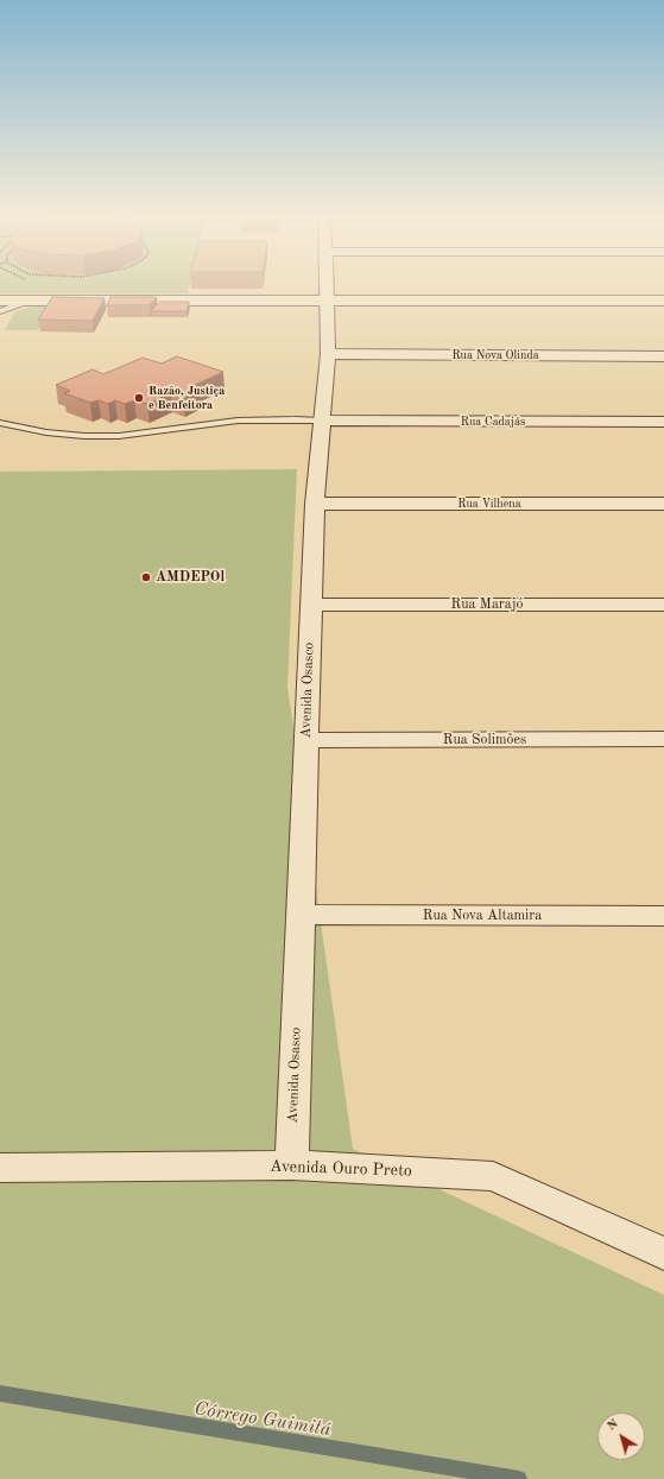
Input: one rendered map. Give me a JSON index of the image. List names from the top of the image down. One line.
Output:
{"streets":{"street":["Rua Nova Olinda","Rua Cadajás","Rua Vilhena","Rua Marajó","Avenida Osasco","Rua Solimões","Rua Nova Altamira","Avenida Ouro Preto"]},"crossings":[["Rua Nova Olinda","Avenida Osasco"],["Rua Cadajás","Avenida Osasco"],["Rua Vilhena","Avenida Osasco"],["Rua Marajó","Avenida Osasco"],["Avenida Osasco","Rua Solimões"],["Avenida Osasco","Rua Nova Altamira"],["Avenida Osasco","Avenida Ouro Preto"]],"water":["Córrego Guimitá"],"places":["Razão, Justiça e Benfeitora","AMDEPOl"],"north":"top left"}
